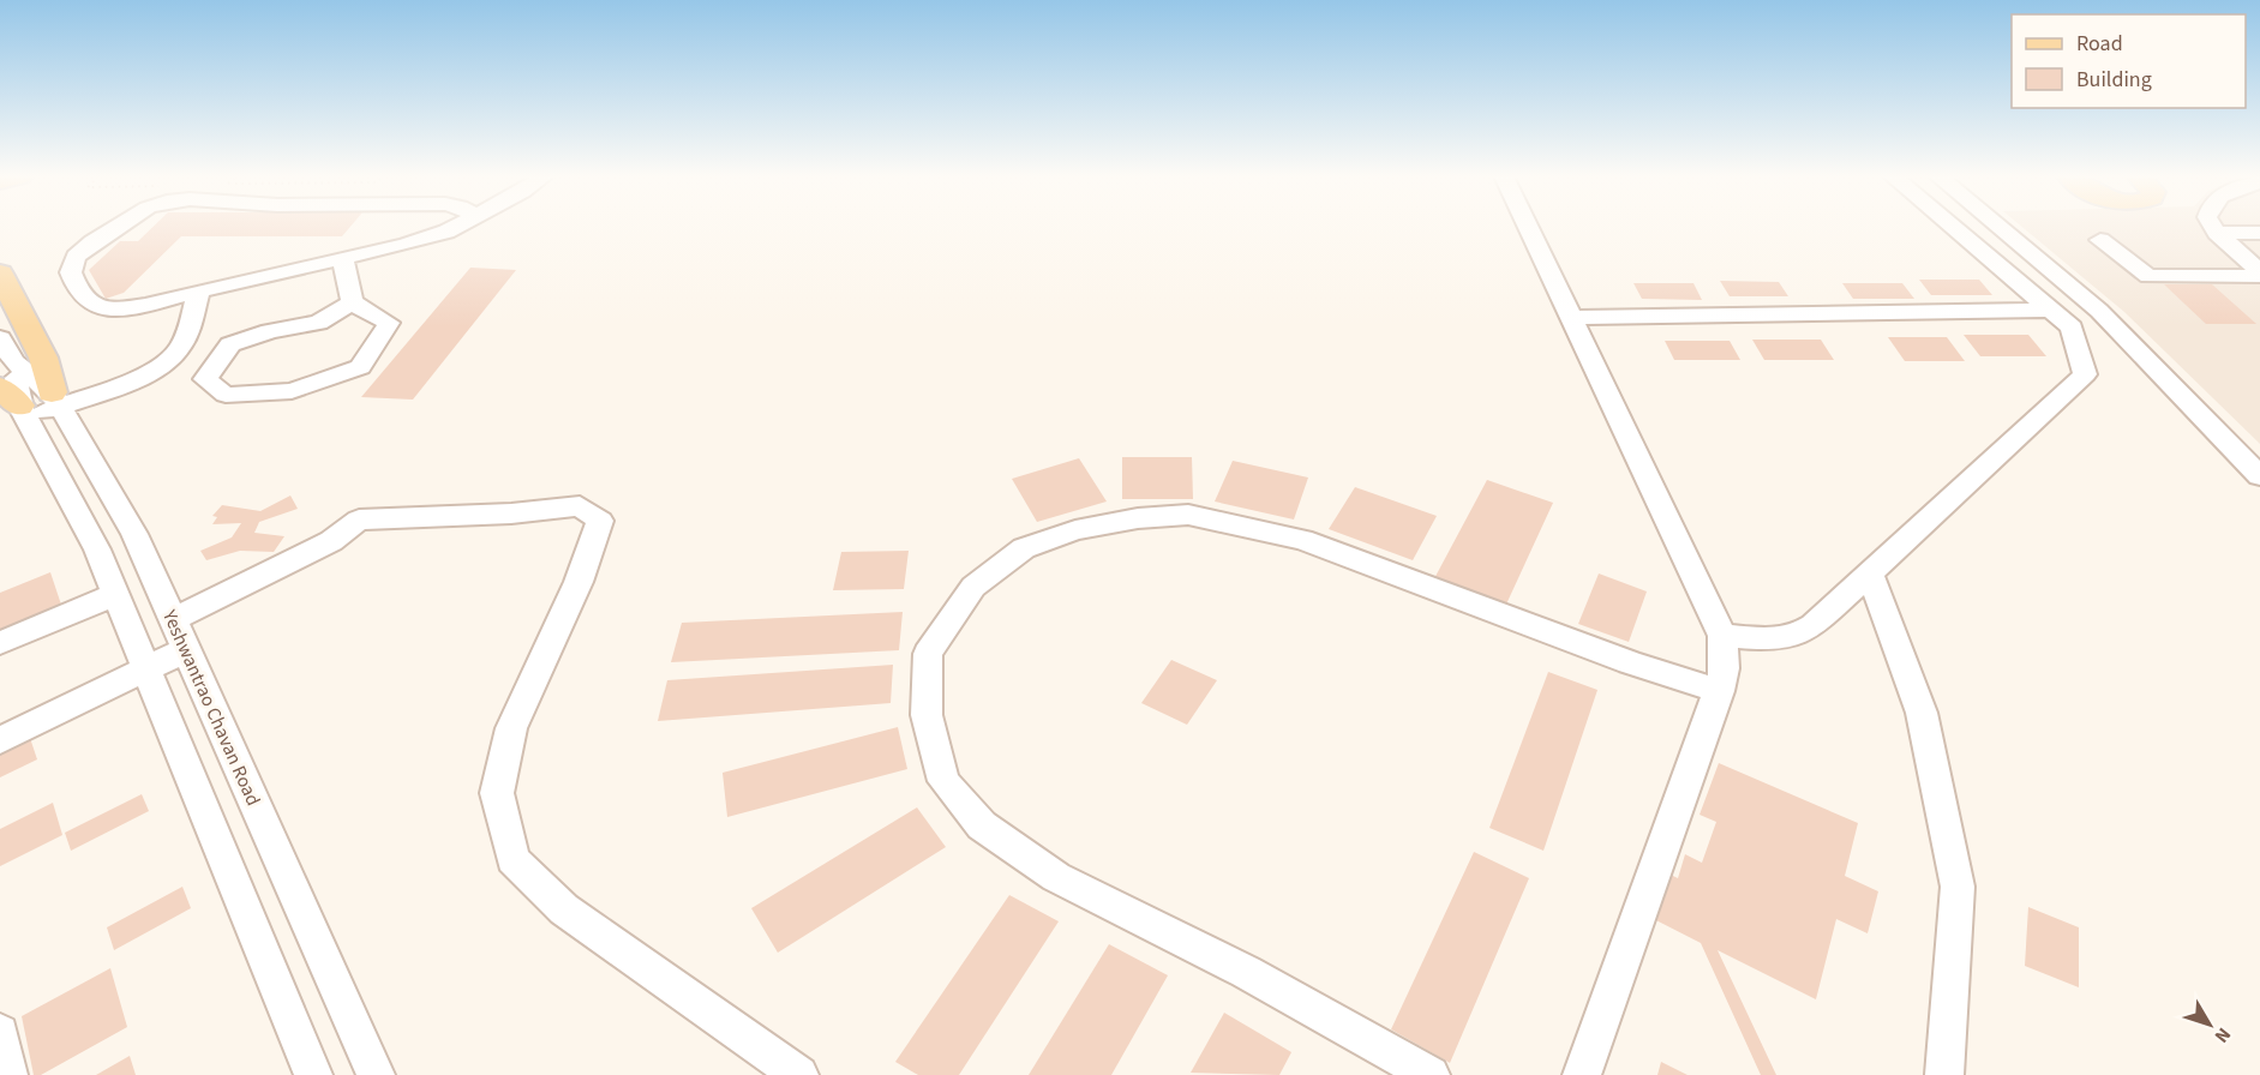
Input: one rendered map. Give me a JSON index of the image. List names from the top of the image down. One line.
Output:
{"streets":{"street":["Yeshwantrao Chavan Road"]},"legend":["Road","Building"],"north":"bottom right"}
